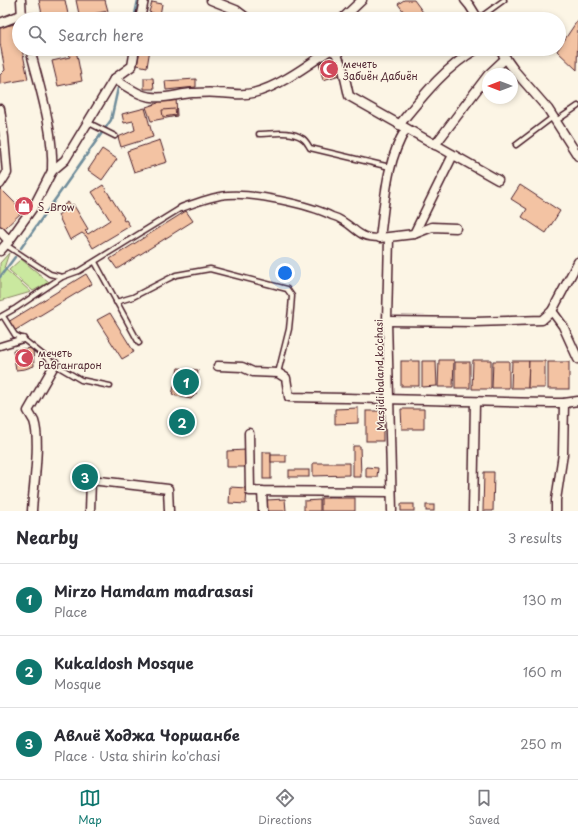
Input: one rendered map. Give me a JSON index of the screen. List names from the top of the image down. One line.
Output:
{"streets":{"street":["Masjidi baland ko'chasi"]},"places":{"mosque":["мечеть Забиён Дабиён","мечеть Равгангарон"],"shop":["S_Brow"]},"north":"left","page":{"search":"Search here","pins":["1","2","3"],"heading":["Nearby","3 results"],"list":[{"mark":"1","name":"Mirzo Hamdam madrasasi","note":"Place","value":"130 m"},{"mark":"2","name":"Kukaldosh Mosque","note":"Mosque","value":"160 m"},{"mark":"3","name":"Авлиё Ходжа Чоршанбе","note":"Place · Usta shirin ko'chasi","value":"250 m"}],"nav":["Map","Directions","Saved"]}}
